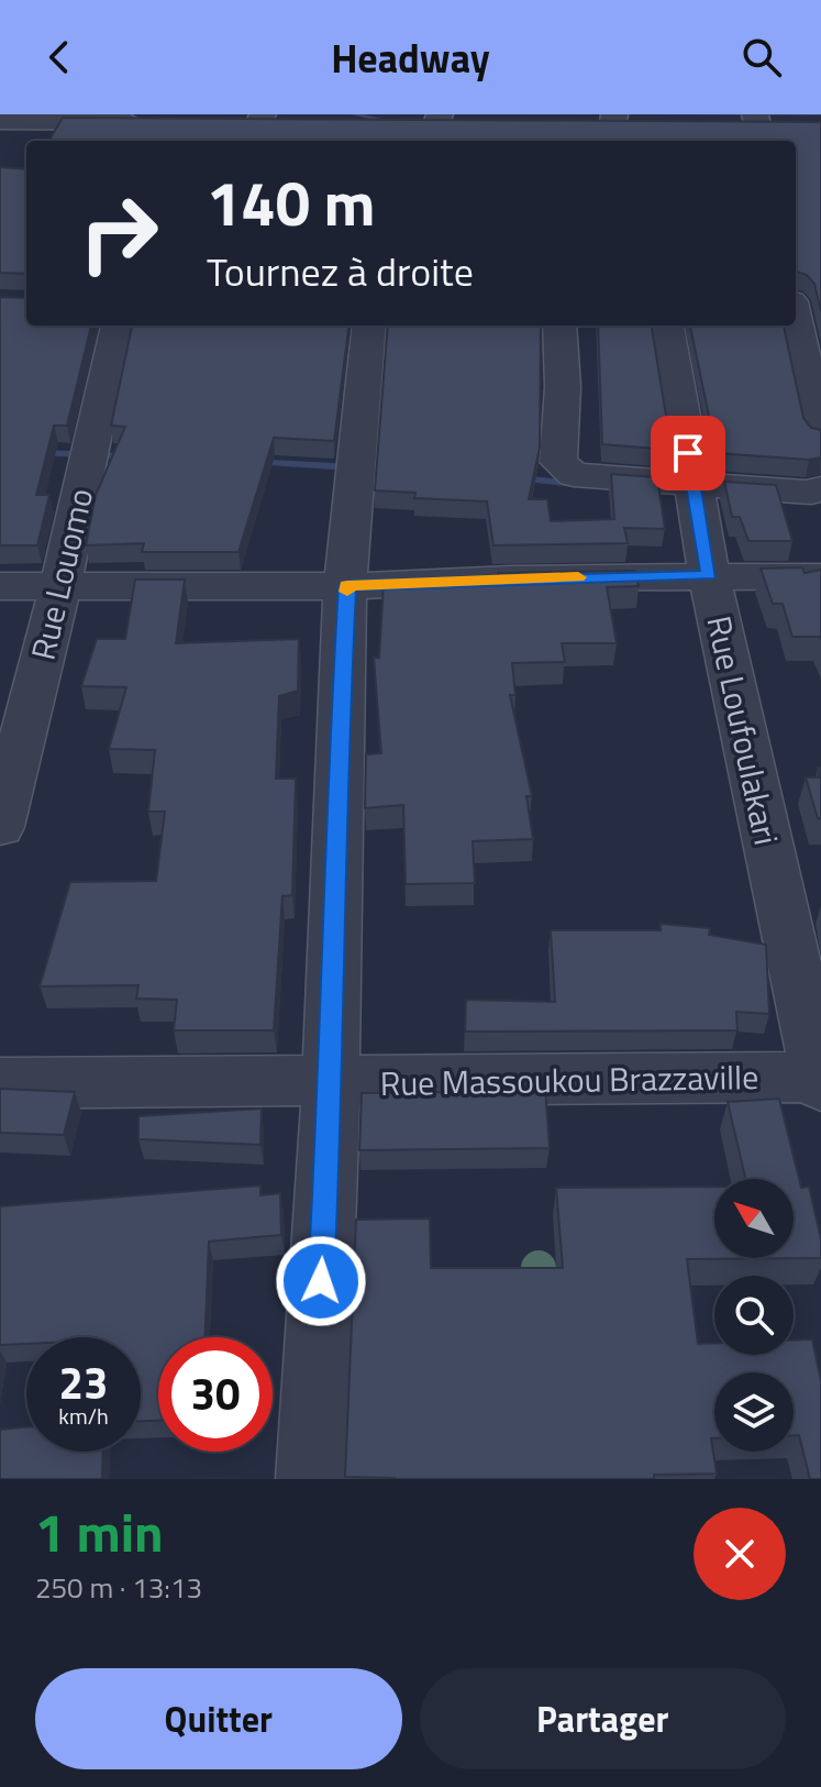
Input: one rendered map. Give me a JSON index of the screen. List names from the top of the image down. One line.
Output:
{"streets":{"street":["Rue Louomo","Rue Loufoulakari","Rue Massoukou Brazzaville"]},"crossings":[["Rue Loufoulakari","Rue Massoukou Brazzaville"]],"north":"top left","page":{"header":"Headway","turn":["140 m","Tournez à droite"],"speed":"23 km/h","limit":"30","heading":["1 min","250 m · 13:13"],"buttons":["Quitter","Partager"]}}
